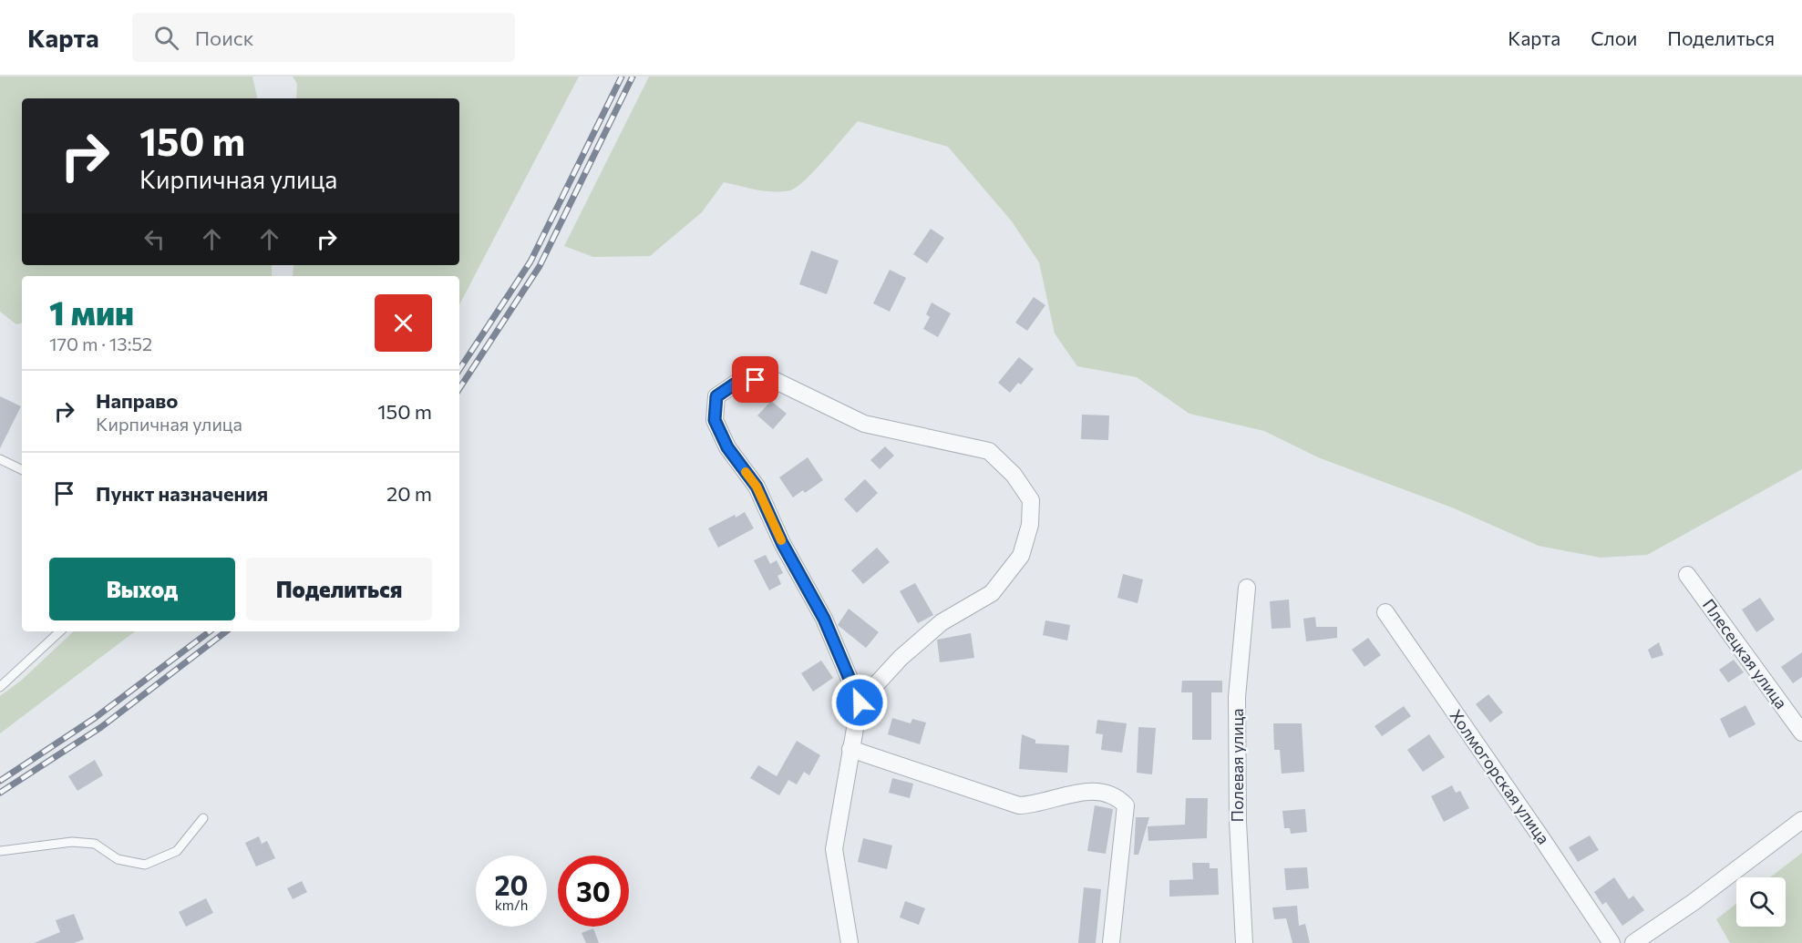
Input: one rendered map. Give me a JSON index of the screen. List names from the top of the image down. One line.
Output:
{"streets":{"street":["Плесецкая улица","Полевая улица","Холмогорская улица"]},"page":{"header":"Карта","search":"Поиск","nav":["Карта","Слои","Поделиться"],"turn":["150 m","Кирпичная улица"],"heading":["1 мин","170 m · 13:52"],"list":[{"name":"Направо","note":"Кирпичная улица","value":"150 m"},{"name":"Пункт назначения","value":"20 m"}],"buttons":["Выход","Поделиться"],"speed":"20 km/h","limit":"30"}}
